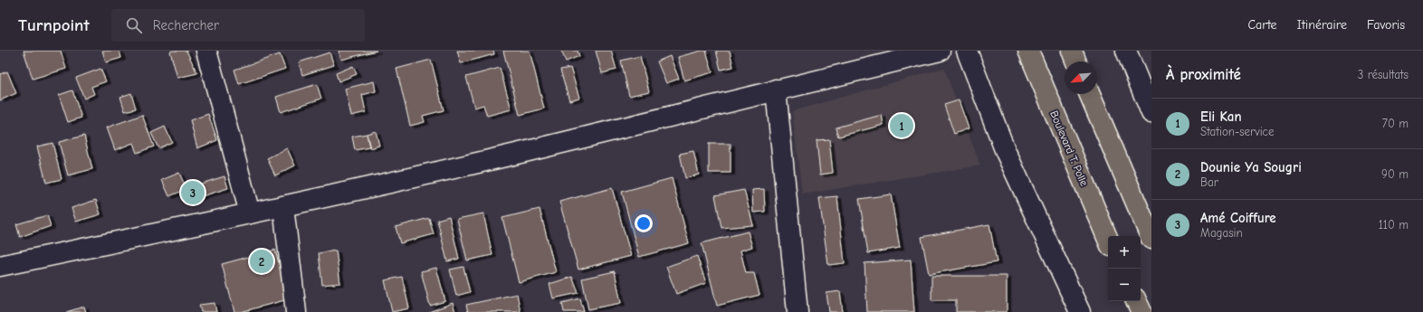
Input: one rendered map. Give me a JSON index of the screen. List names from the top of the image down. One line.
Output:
{"streets":{"highway":["Boulevard T. Polle"]},"north":"bottom left","page":{"header":"Turnpoint","search":"Rechercher","nav":["Carte","Itinéraire","Favoris"],"heading":["À proximité","3 résultats"],"list":[{"mark":"1","name":"Eli Kan","note":"Station-service","value":"70 m"},{"mark":"2","name":"Dounie Ya Sougri","note":"Bar","value":"90 m"},{"mark":"3","name":"Amé Coiffure","note":"Magasin","value":"110 m"}],"pins":["1","3","2"],"map_buttons":["+","−"]}}
